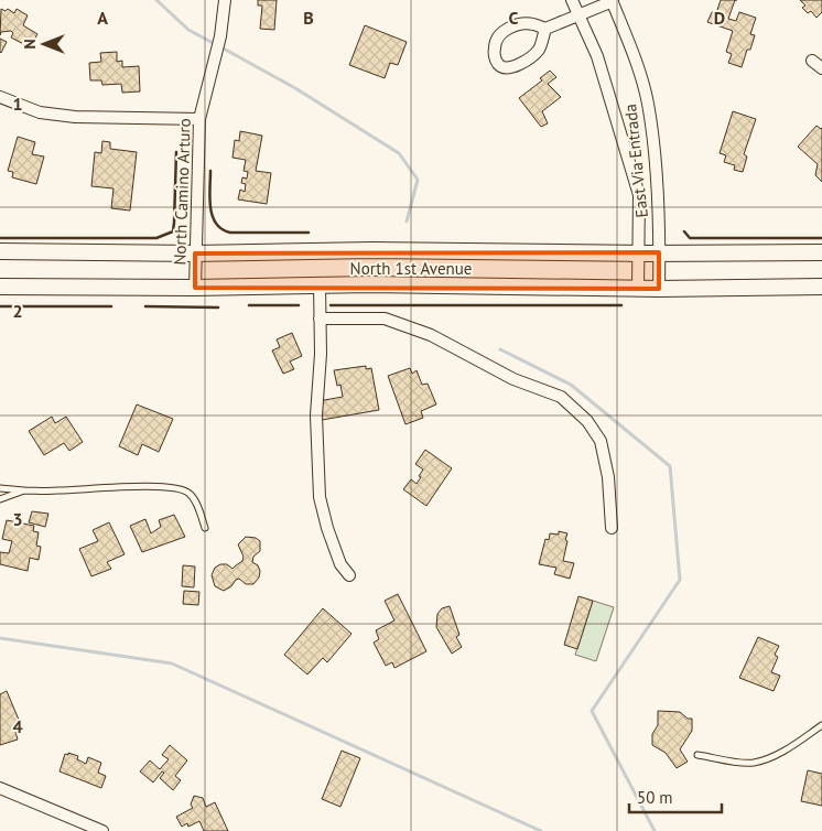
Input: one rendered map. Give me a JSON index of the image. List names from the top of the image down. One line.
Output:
{"streets":{"main road":["North 1st Avenue"],"street":["East Via Entrada","North Camino Arturo"]},"crossings":[["East Via Entrada","North 1st Avenue"],["North Camino Arturo","North 1st Avenue"]],"scale_bar":"50 m","north":"left","grid":{"columns":["A","B","C","D"],"rows":["1","2","3","4"]}}
